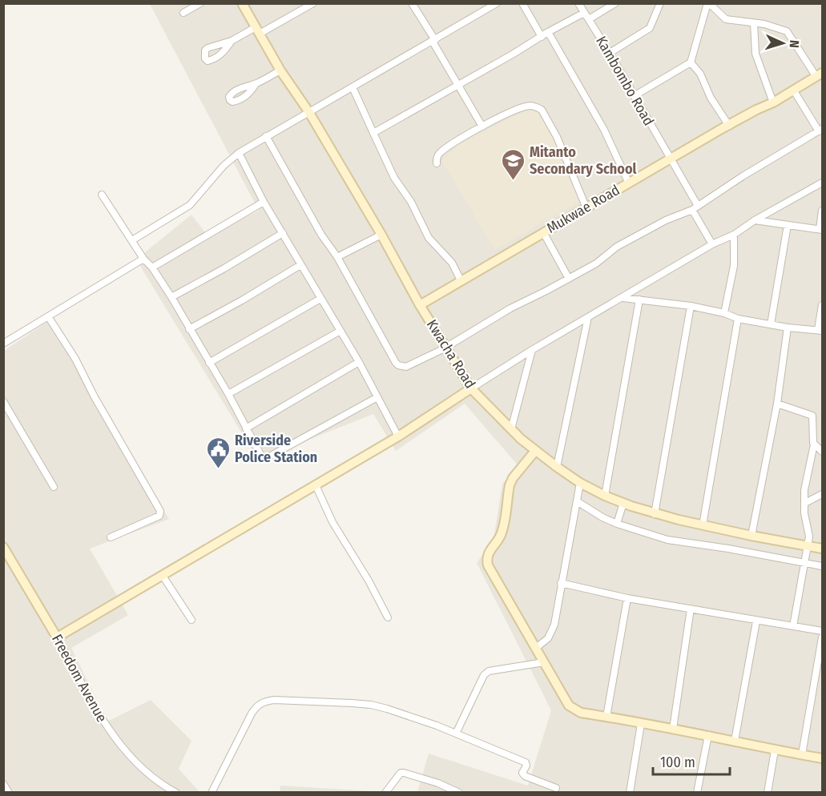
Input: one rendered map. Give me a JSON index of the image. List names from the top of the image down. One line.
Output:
{"streets":{"main road":["Mukwae Road","Kwacha Road","Freedom Avenue"],"street":["Kambombo Road"]},"crossings":[["Kambombo Road","Mukwae Road"],["Mukwae Road","Kwacha Road"]],"places":{"school or university":["Mitanto Secondary School"],"public building":["Riverside Police Station"]},"scale_bar":"100 m","north":"right"}
